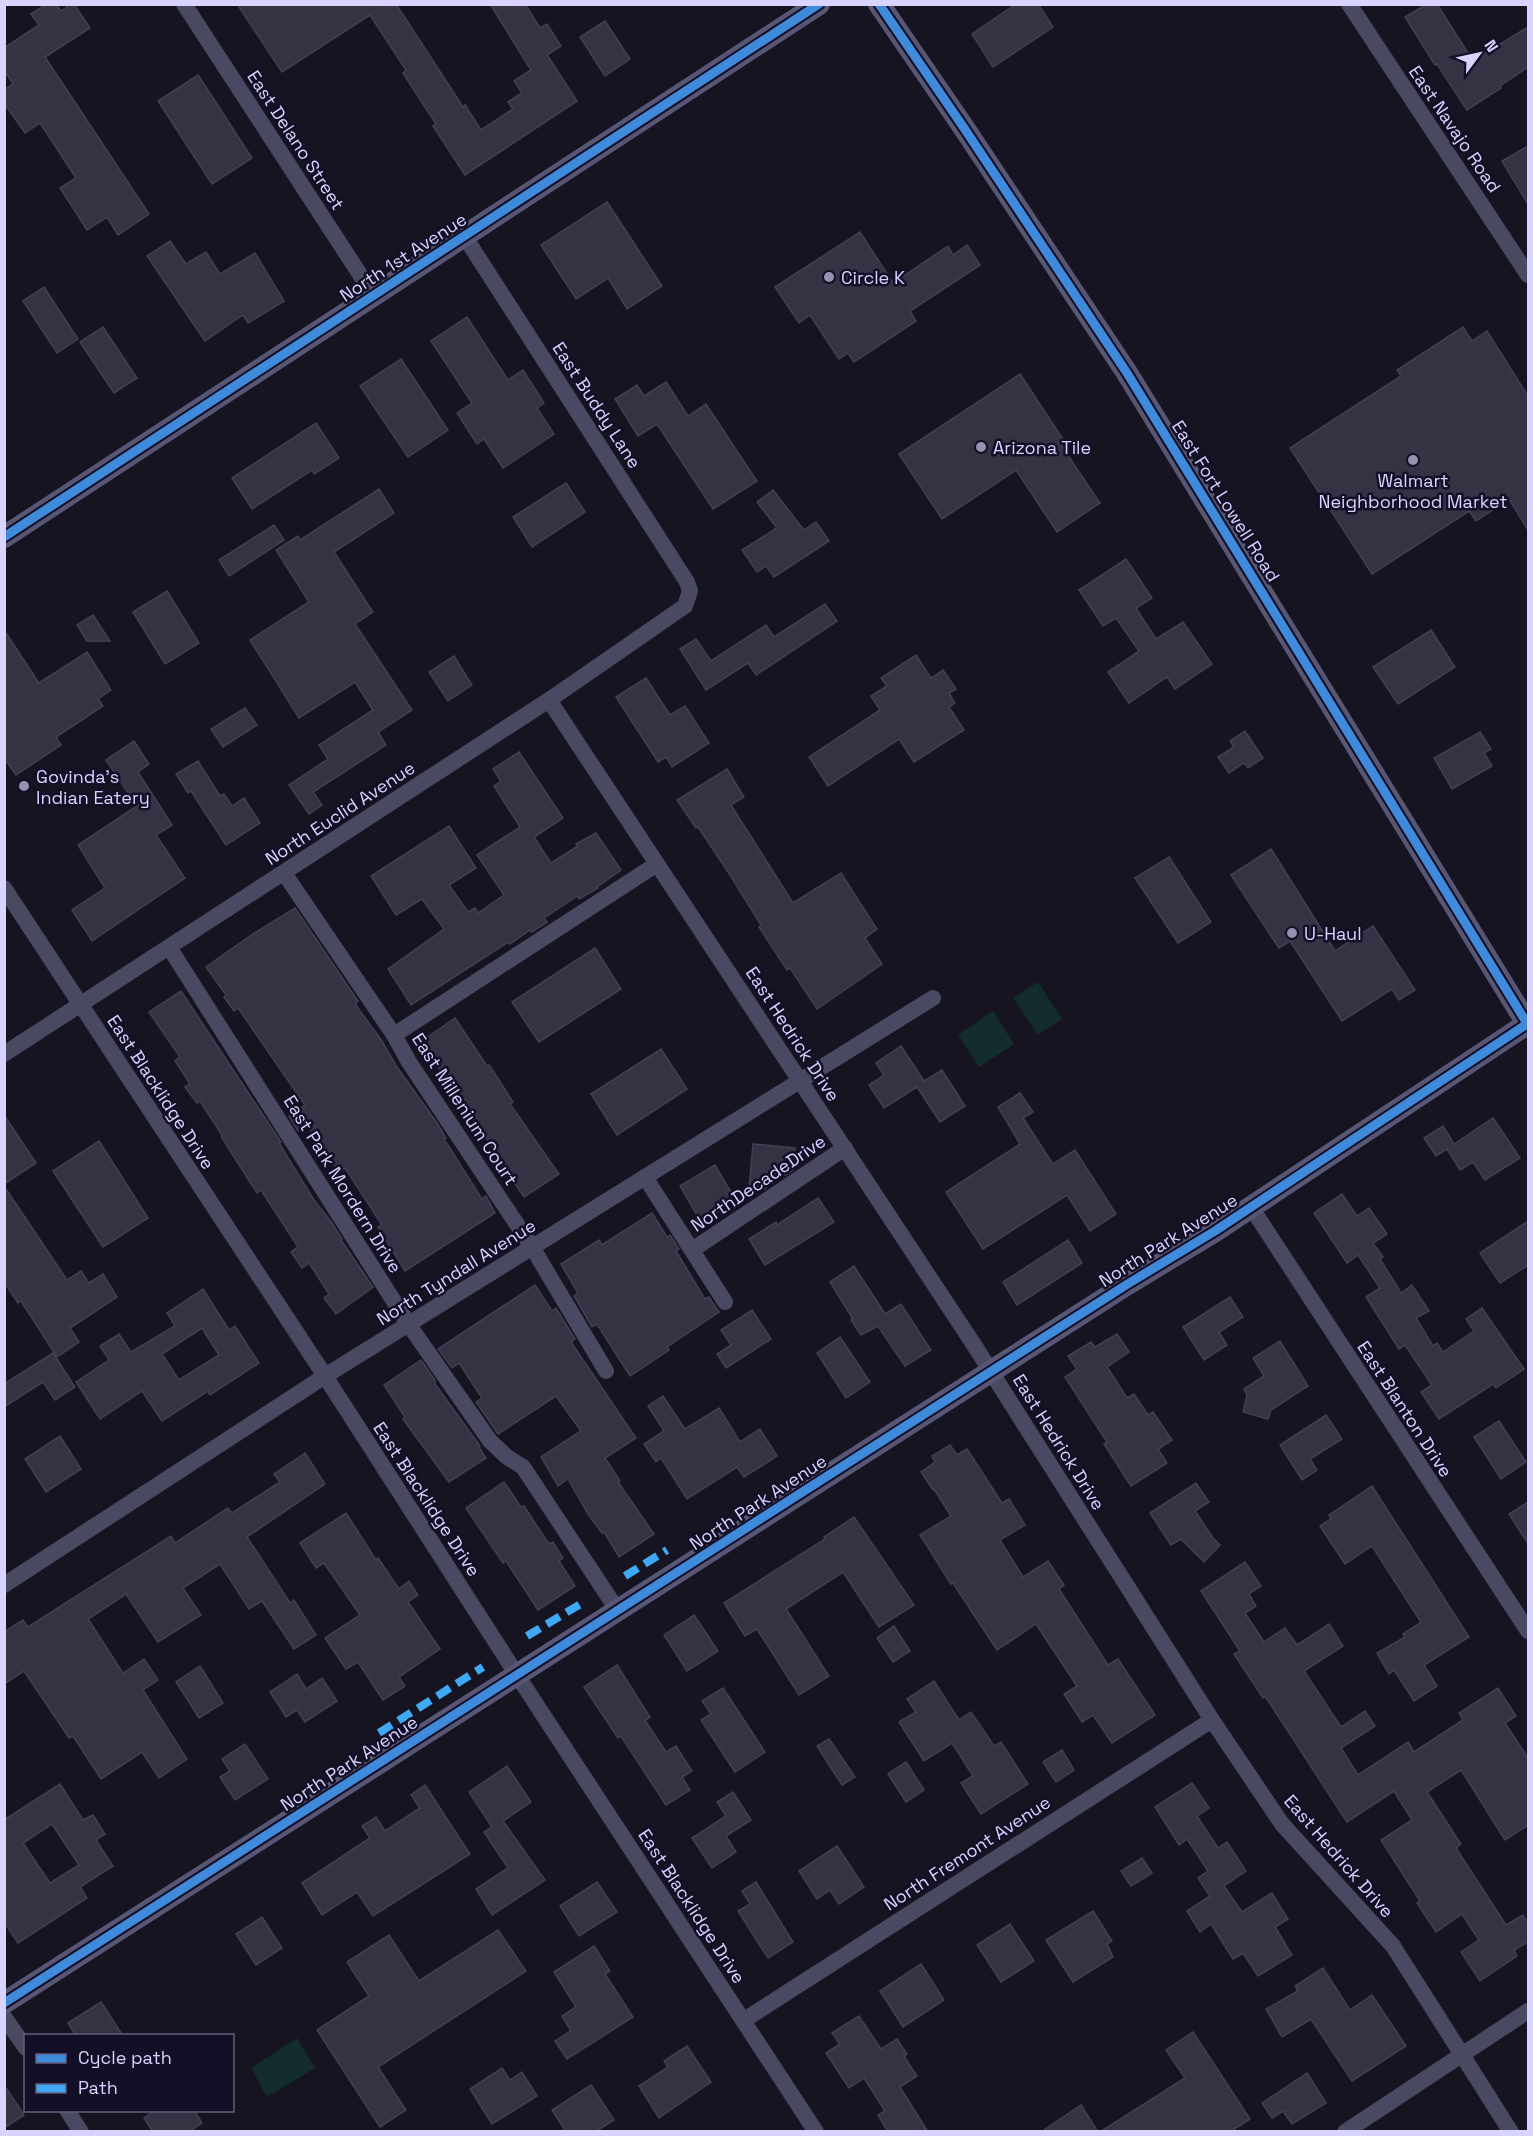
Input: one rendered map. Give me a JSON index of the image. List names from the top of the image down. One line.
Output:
{"streets":{"main road":["North 1st Avenue","East Fort Lowell Road","North Park Avenue"],"street":["East Navajo Road","East Delano Street","East Buddy Lane","North Euclid Avenue","East Hedrick Drive","East Blacklidge Drive","East Millenium Court","NorthDecadeDrive","East Park Mordern Drive","North Tyndall Avenue","East Blanton Drive","North Fremont Avenue"]},"crossings":[["East Delano Street","North 1st Avenue"],["North 1st Avenue","East Buddy Lane"],["East Buddy Lane","North Euclid Avenue"],["East Fort Lowell Road","North Park Avenue"],["North Euclid Avenue","East Hedrick Drive"],["North Euclid Avenue","East Blacklidge Drive"],["North Euclid Avenue","East Millenium Court"],["North Euclid Avenue","East Park Mordern Drive"],["East Hedrick Drive","NorthDecadeDrive"],["East Hedrick Drive","North Park Avenue"],["East Hedrick Drive","North Tyndall Avenue"],["East Hedrick Drive","North Fremont Avenue"],["East Blacklidge Drive","North Park Avenue"],["East Blacklidge Drive","North Tyndall Avenue"],["East Blacklidge Drive","North Fremont Avenue"],["East Millenium Court","North Tyndall Avenue"],["East Park Mordern Drive","North Park Avenue"],["East Park Mordern Drive","North Tyndall Avenue"],["North Park Avenue","East Blanton Drive"]],"places":["Circle K","Arizona Tile","Walmart Neighborhood Market","Govinda's Indian Eatery","U-Haul"],"legend":["Cycle path","Path"],"north":"top right"}
